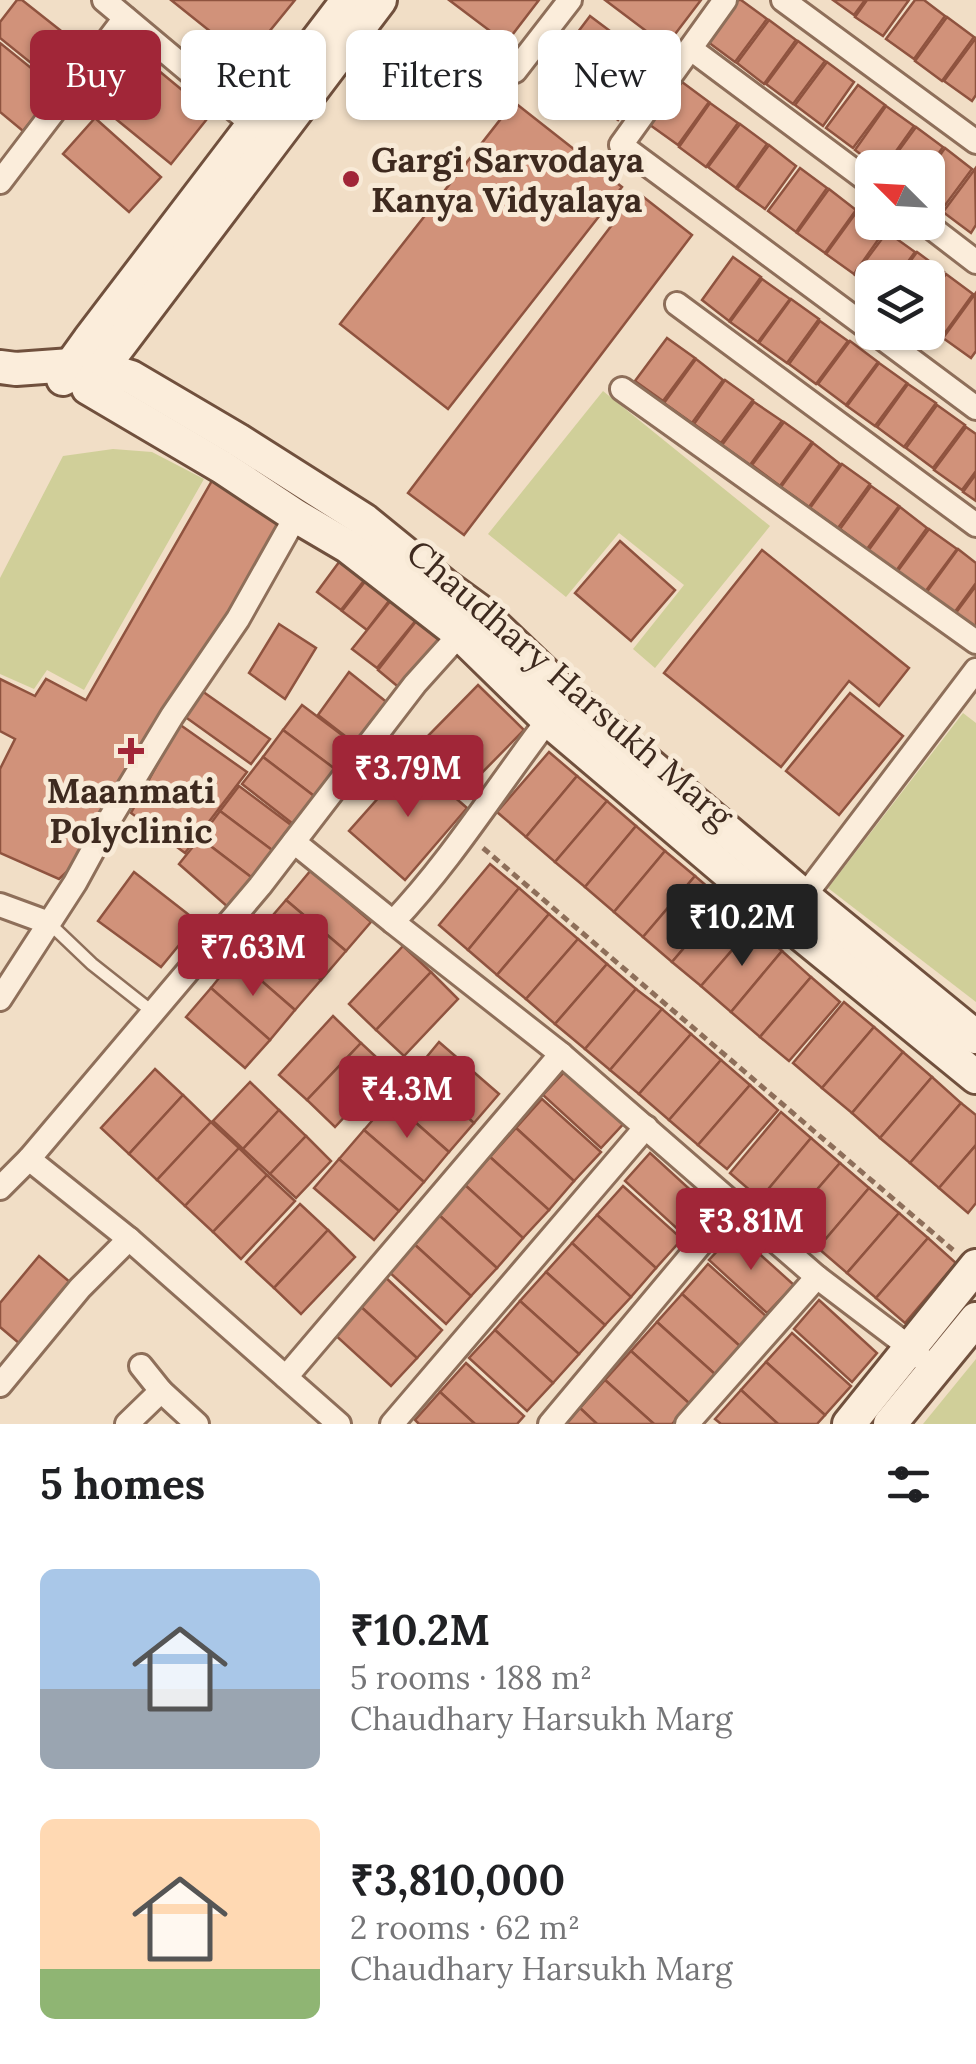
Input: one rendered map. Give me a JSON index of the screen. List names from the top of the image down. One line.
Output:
{"streets":{"street":["Chaudhary Harsukh Marg"]},"places":{"other":["Gargi Sarvodaya Kanya Vidyalaya"],"health":["Maanmati Polyclinic"]},"north":"top left","page":{"chip":["Buy","Rent","Filters","New"],"price":["₹3.79M","₹10.2M","₹7.63M","₹4.3M","₹3.81M"],"heading":"5 homes","list":[{"name":"₹10.2M","note":"5 rooms · 188 m² · Chaudhary Harsukh Marg"},{"name":"₹3,810,000","note":"2 rooms · 62 m² · Chaudhary Harsukh Marg"}]}}
